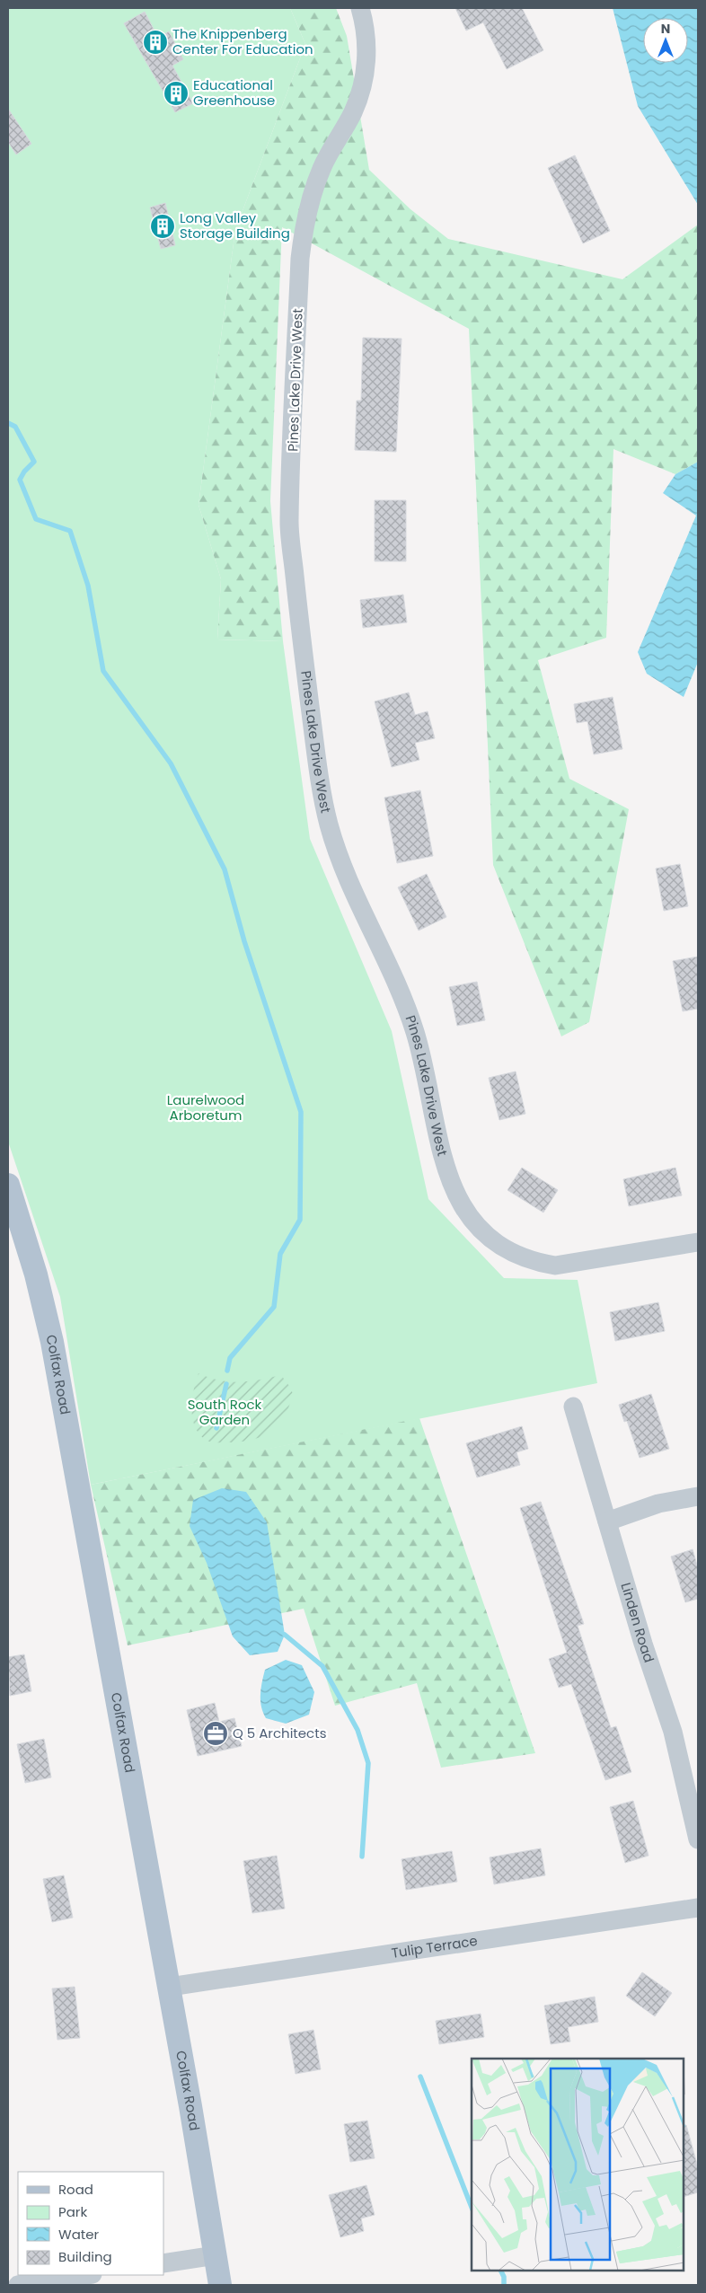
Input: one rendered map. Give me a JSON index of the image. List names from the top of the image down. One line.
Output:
{"streets":{"main road":["Colfax Road"],"street":["Pines Lake Drive West","Linden Road","Tulip Terrace"]},"crossings":[["Colfax Road","Tulip Terrace"]],"parks":["Laurelwood Arboretum","South Rock Garden"],"places":{"building":["The Knippenberg Center For Education","Educational Greenhouse","Long Valley Storage Building"],"office":["Q 5 Architects"]},"legend":["Road","Park","Water","Building"],"north":"top"}
